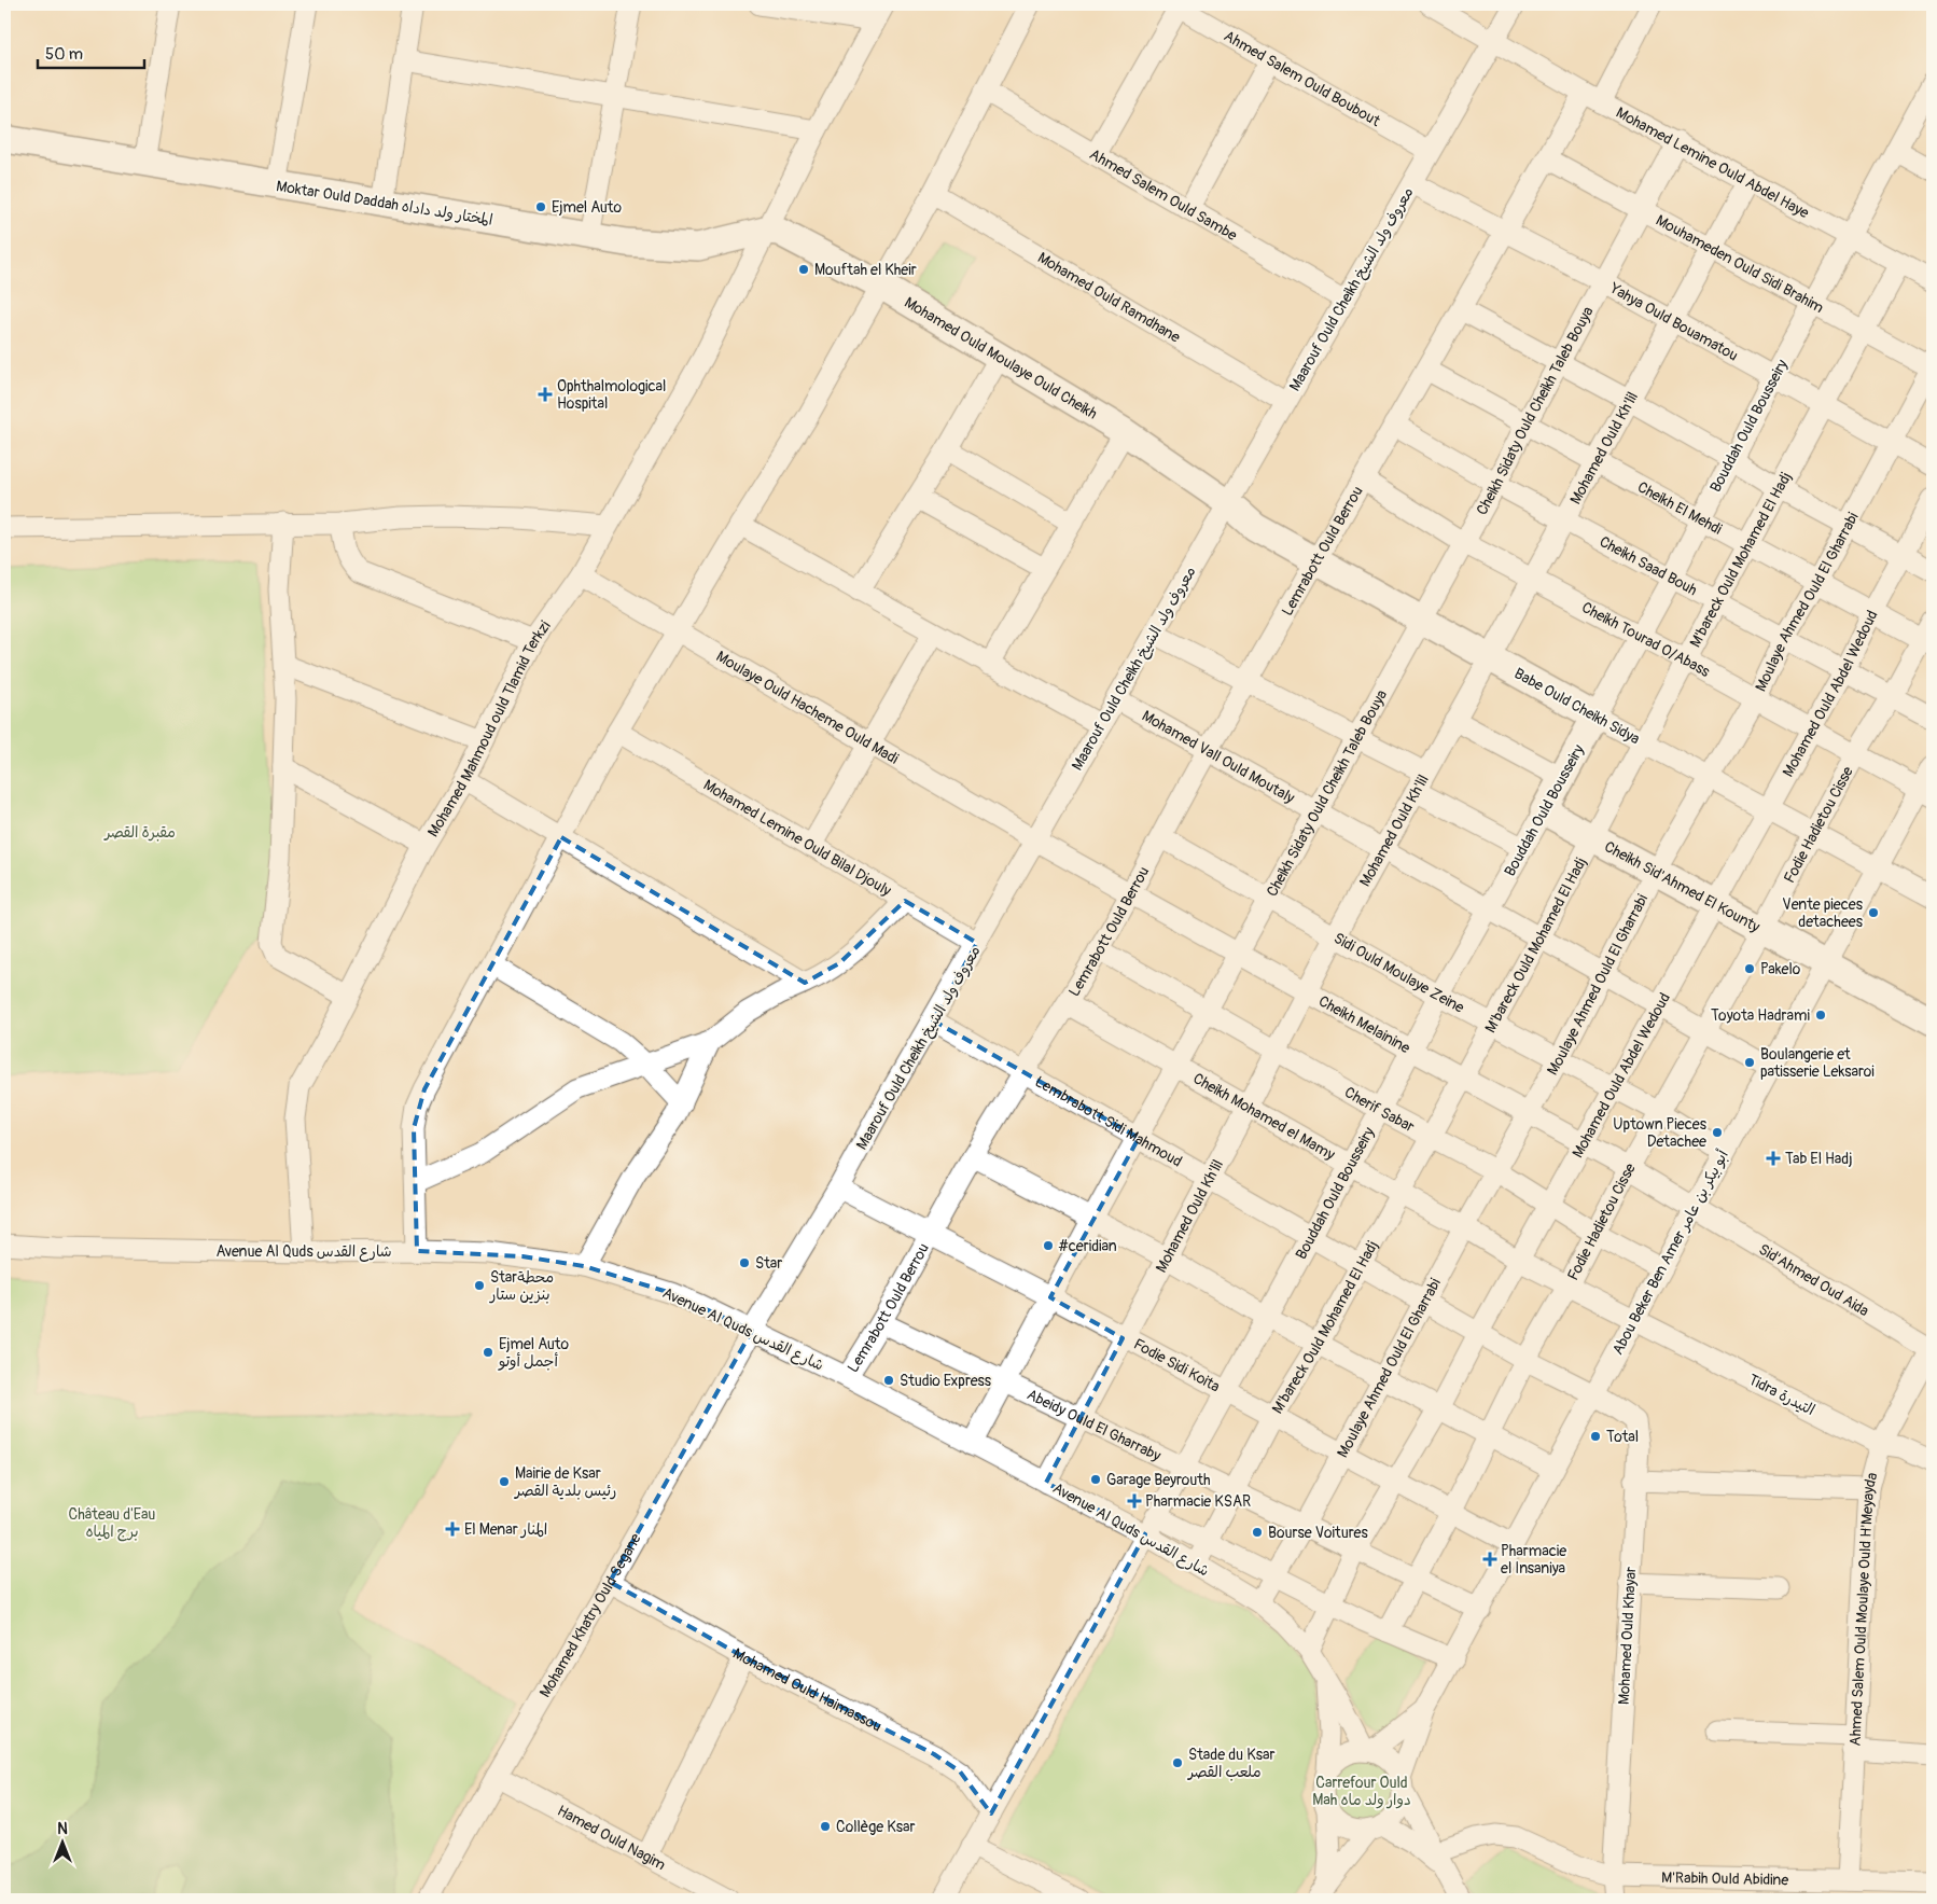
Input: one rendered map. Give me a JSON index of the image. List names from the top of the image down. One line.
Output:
{"streets":{"main road":["Moktar Ould Daddah المختار ولد داداه","Mohamed Ould Moulaye Ould Cheikh","Bouddah Ould Bousseiry","Babe Ould Cheikh Sidya","Cheikh Sid'Ahmed El Kounty"],"street":["Ahmed Salem Ould Boubout","Mohamed Lemine Ould Abdel Haye","Ahmed Salem Ould Sambe","Mouhameden Ould Sidi Brahim","Maarouf Ould Cheikh معروف ولد الشيخ","Mohamed Ould Ramdhane","Yahya Ould Bouamatou","Cheikh Sidaty Ould Cheikh Taleb Bouya","Mohamed Ould Kh'lil","Cheikh El Mehdi","Lemrabott Ould Berrou","M'bareck Ould Mohamed El Hadj","Cheikh Saad Bouh","Moulaye Ahmed Ould El Gharrabi","Cheikh Tourad O/Abass","Mohamed Ould Abdel Wedoud","Moulaye Ould Hacheme Ould Madi","Mohamed Mahmoud ould Tlamid Terkzi","Mohamed Vall Ould Moutaly","Fodie Hadietou Cisse","Mohamed Lemine Ould Bilal Djouly","Sidi Ould Moulaye Zeine","Cheikh Melainine","Cherif Sabar","Cheikh Mohamed el Mamy","Lembrabott Sidi Mahmoud","Avenue Al Quds شارع القدس","Abou Beker Ben Amer أبو بيكر بن عامر","Sid'Ahmed Oud Aida","Fodie Sidi Koita","Tidra التيدرة","Abeidy Ould El Gharraby","Ahmed Salem Ould Moulaye Ould H'Meyayda","Mohamed Khatry Ould Segane","Mohamed Ould Khayar","Mohamed Ould Haimassou","Hamed Ould Nagim","M'Rabih Ould Abidine"]},"crossings":[["Ahmed Salem Ould Boubout","Maarouf Ould Cheikh معروف ولد الشيخ"],["Mohamed Lemine Ould Abdel Haye","Maarouf Ould Cheikh معروف ولد الشيخ"],["Mohamed Lemine Ould Abdel Haye","Cheikh Sidaty Ould Cheikh Taleb Bouya"],["Mohamed Lemine Ould Abdel Haye","Bouddah Ould Bousseiry"],["Mohamed Lemine Ould Abdel Haye","Mohamed Ould Kh'lil"],["Mohamed Lemine Ould Abdel Haye","Lemrabott Ould Berrou"],["Mohamed Lemine Ould Abdel Haye","M'bareck Ould Mohamed El Hadj"],["Ahmed Salem Ould Sambe","Maarouf Ould Cheikh معروف ولد الشيخ"],["Moktar Ould Daddah المختار ولد داداه","Mohamed Ould Moulaye Ould Cheikh"],["Moktar Ould Daddah المختار ولد داداه","Mohamed Mahmoud ould Tlamid Terkzi"],["Mouhameden Ould Sidi Brahim","Cheikh Sidaty Ould Cheikh Taleb Bouya"],["Mouhameden Ould Sidi Brahim","Bouddah Ould Bousseiry"],["Mouhameden Ould Sidi Brahim","Mohamed Ould Kh'lil"],["Mouhameden Ould Sidi Brahim","Lemrabott Ould Berrou"],["Mouhameden Ould Sidi Brahim","M'bareck Ould Mohamed El Hadj"],["Mouhameden Ould Sidi Brahim","Moulaye Ahmed Ould El Gharrabi"],["Maarouf Ould Cheikh معروف ولد الشيخ","Mohamed Ould Ramdhane"],["Maarouf Ould Cheikh معروف ولد الشيخ","Yahya Ould Bouamatou"],["Maarouf Ould Cheikh معروف ولد الشيخ","Mohamed Ould Moulaye Ould Cheikh"],["Maarouf Ould Cheikh معروف ولد الشيخ","Babe Ould Cheikh Sidya"],["Maarouf Ould Cheikh معروف ولد الشيخ","Moulaye Ould Hacheme Ould Madi"],["Maarouf Ould Cheikh معروف ولد الشيخ","Mohamed Vall Ould Moutaly"],["Maarouf Ould Cheikh معروف ولد الشيخ","Mohamed Lemine Ould Bilal Djouly"],["Maarouf Ould Cheikh معروف ولد الشيخ","Cheikh Melainine"],["Maarouf Ould Cheikh معروف ولد الشيخ","Lembrabott Sidi Mahmoud"],["Maarouf Ould Cheikh معروف ولد الشيخ","Avenue Al Quds شارع القدس"],["Maarouf Ould Cheikh معروف ولد الشيخ","Fodie Sidi Koita"],["Maarouf Ould Cheikh معروف ولد الشيخ","Mohamed Khatry Ould Segane"],["Yahya Ould Bouamatou","Cheikh Sidaty Ould Cheikh Taleb Bouya"],["Yahya Ould Bouamatou","Bouddah Ould Bousseiry"],["Yahya Ould Bouamatou","Mohamed Ould Kh'lil"],["Yahya Ould Bouamatou","Lemrabott Ould Berrou"],["Yahya Ould Bouamatou","M'bareck Ould Mohamed El Hadj"],["Yahya Ould Bouamatou","Moulaye Ahmed Ould El Gharrabi"],["Mohamed Ould Moulaye Ould Cheikh","Babe Ould Cheikh Sidya"],["Mohamed Ould Moulaye Ould Cheikh","Mohamed Mahmoud ould Tlamid Terkzi"],["Cheikh Sidaty Ould Cheikh Taleb Bouya","Cheikh El Mehdi"],["Cheikh Sidaty Ould Cheikh Taleb Bouya","Cheikh Saad Bouh"],["Cheikh Sidaty Ould Cheikh Taleb Bouya","Cheikh Tourad O/Abass"],["Cheikh Sidaty Ould Cheikh Taleb Bouya","Babe Ould Cheikh Sidya"],["Cheikh Sidaty Ould Cheikh Taleb Bouya","Mohamed Vall Ould Moutaly"],["Cheikh Sidaty Ould Cheikh Taleb Bouya","Sidi Ould Moulaye Zeine"],["Cheikh Sidaty Ould Cheikh Taleb Bouya","Cheikh Melainine"],["Cheikh Sidaty Ould Cheikh Taleb Bouya","Cherif Sabar"],["Cheikh Sidaty Ould Cheikh Taleb Bouya","Cheikh Mohamed el Mamy"],["Cheikh Sidaty Ould Cheikh Taleb Bouya","Lembrabott Sidi Mahmoud"],["Cheikh Sidaty Ould Cheikh Taleb Bouya","Avenue Al Quds شارع القدس"],["Cheikh Sidaty Ould Cheikh Taleb Bouya","Fodie Sidi Koita"],["Cheikh Sidaty Ould Cheikh Taleb Bouya","Abeidy Ould El Gharraby"],["Bouddah Ould Bousseiry","Cheikh El Mehdi"],["Bouddah Ould Bousseiry","Cheikh Saad Bouh"],["Bouddah Ould Bousseiry","Cheikh Tourad O/Abass"],["Bouddah Ould Bousseiry","Babe Ould Cheikh Sidya"],["Bouddah Ould Bousseiry","Mohamed Vall Ould Moutaly"],["Bouddah Ould Bousseiry","Cheikh Sid'Ahmed El Kounty"],["Bouddah Ould Bousseiry","Sidi Ould Moulaye Zeine"],["Bouddah Ould Bousseiry","Cheikh Melainine"],["Bouddah Ould Bousseiry","Cherif Sabar"],["Bouddah Ould Bousseiry","Cheikh Mohamed el Mamy"],["Bouddah Ould Bousseiry","Lembrabott Sidi Mahmoud"],["Bouddah Ould Bousseiry","Avenue Al Quds شارع القدس"],["Bouddah Ould Bousseiry","Fodie Sidi Koita"],["Bouddah Ould Bousseiry","Abeidy Ould El Gharraby"],["Bouddah Ould Bousseiry","Mohamed Ould Haimassou"],["Mohamed Ould Kh'lil","Cheikh El Mehdi"],["Mohamed Ould Kh'lil","Cheikh Saad Bouh"],["Mohamed Ould Kh'lil","Cheikh Tourad O/Abass"],["Mohamed Ould Kh'lil","Babe Ould Cheikh Sidya"],["Mohamed Ould Kh'lil","Mohamed Vall Ould Moutaly"],["Mohamed Ould Kh'lil","Sidi Ould Moulaye Zeine"],["Mohamed Ould Kh'lil","Cheikh Melainine"],["Mohamed Ould Kh'lil","Cherif Sabar"],["Mohamed Ould Kh'lil","Cheikh Mohamed el Mamy"],["Mohamed Ould Kh'lil","Lembrabott Sidi Mahmoud"],["Mohamed Ould Kh'lil","Avenue Al Quds شارع القدس"],["Mohamed Ould Kh'lil","Fodie Sidi Koita"],["Mohamed Ould Kh'lil","Abeidy Ould El Gharraby"],["Cheikh El Mehdi","Lemrabott Ould Berrou"],["Cheikh El Mehdi","M'bareck Ould Mohamed El Hadj"],["Cheikh El Mehdi","Moulaye Ahmed Ould El Gharrabi"],["Cheikh El Mehdi","Mohamed Ould Abdel Wedoud"],["Cheikh El Mehdi","Fodie Hadietou Cisse"],["Lemrabott Ould Berrou","Cheikh Saad Bouh"],["Lemrabott Ould Berrou","Cheikh Tourad O/Abass"],["Lemrabott Ould Berrou","Babe Ould Cheikh Sidya"],["Lemrabott Ould Berrou","Mohamed Vall Ould Moutaly"],["Lemrabott Ould Berrou","Sidi Ould Moulaye Zeine"],["Lemrabott Ould Berrou","Cheikh Melainine"],["Lemrabott Ould Berrou","Cherif Sabar"],["Lemrabott Ould Berrou","Cheikh Mohamed el Mamy"],["Lemrabott Ould Berrou","Lembrabott Sidi Mahmoud"],["Lemrabott Ould Berrou","Avenue Al Quds شارع القدس"],["Lemrabott Ould Berrou","Fodie Sidi Koita"],["Lemrabott Ould Berrou","Abeidy Ould El Gharraby"],["M'bareck Ould Mohamed El Hadj","Cheikh Saad Bouh"],["M'bareck Ould Mohamed El Hadj","Cheikh Tourad O/Abass"],["M'bareck Ould Mohamed El Hadj","Babe Ould Cheikh Sidya"],["M'bareck Ould Mohamed El Hadj","Mohamed Vall Ould Moutaly"],["M'bareck Ould Mohamed El Hadj","Cheikh Sid'Ahmed El Kounty"],["M'bareck Ould Mohamed El Hadj","Sidi Ould Moulaye Zeine"],["M'bareck Ould Mohamed El Hadj","Cheikh Melainine"],["M'bareck Ould Mohamed El Hadj","Cherif Sabar"],["M'bareck Ould Mohamed El Hadj","Cheikh Mohamed el Mamy"],["M'bareck Ould Mohamed El Hadj","Lembrabott Sidi Mahmoud"],["M'bareck Ould Mohamed El Hadj","Avenue Al Quds شارع القدس"],["M'bareck Ould Mohamed El Hadj","Fodie Sidi Koita"],["M'bareck Ould Mohamed El Hadj","Abeidy Ould El Gharraby"],["Cheikh Saad Bouh","Moulaye Ahmed Ould El Gharrabi"],["Cheikh Saad Bouh","Mohamed Ould Abdel Wedoud"],["Cheikh Saad Bouh","Fodie Hadietou Cisse"],["Moulaye Ahmed Ould El Gharrabi","Cheikh Tourad O/Abass"],["Moulaye Ahmed Ould El Gharrabi","Babe Ould Cheikh Sidya"],["Moulaye Ahmed Ould El Gharrabi","Mohamed Vall Ould Moutaly"],["Moulaye Ahmed Ould El Gharrabi","Cheikh Sid'Ahmed El Kounty"],["Moulaye Ahmed Ould El Gharrabi","Sidi Ould Moulaye Zeine"],["Moulaye Ahmed Ould El Gharrabi","Cheikh Melainine"],["Moulaye Ahmed Ould El Gharrabi","Cherif Sabar"],["Moulaye Ahmed Ould El Gharrabi","Cheikh Mohamed el Mamy"],["Moulaye Ahmed Ould El Gharrabi","Lembrabott Sidi Mahmoud"],["Moulaye Ahmed Ould El Gharrabi","Avenue Al Quds شارع القدس"],["Moulaye Ahmed Ould El Gharrabi","Fodie Sidi Koita"],["Moulaye Ahmed Ould El Gharrabi","Abeidy Ould El Gharraby"],["Cheikh Tourad O/Abass","Mohamed Ould Abdel Wedoud"],["Cheikh Tourad O/Abass","Fodie Hadietou Cisse"],["Cheikh Tourad O/Abass","Abou Beker Ben Amer أبو بيكر بن عامر"],["Mohamed Ould Abdel Wedoud","Babe Ould Cheikh Sidya"],["Mohamed Ould Abdel Wedoud","Mohamed Vall Ould Moutaly"],["Mohamed Ould Abdel Wedoud","Cheikh Sid'Ahmed El Kounty"],["Mohamed Ould Abdel Wedoud","Sidi Ould Moulaye Zeine"],["Mohamed Ould Abdel Wedoud","Cheikh Melainine"],["Mohamed Ould Abdel Wedoud","Cherif Sabar"],["Mohamed Ould Abdel Wedoud","Cheikh Mohamed el Mamy"],["Mohamed Ould Abdel Wedoud","Lembrabott Sidi Mahmoud"],["Mohamed Ould Abdel Wedoud","Avenue Al Quds شارع القدس"],["Mohamed Ould Abdel Wedoud","Fodie Sidi Koita"],["Mohamed Ould Abdel Wedoud","Abeidy Ould El Gharraby"],["Babe Ould Cheikh Sidya","Fodie Hadietou Cisse"],["Babe Ould Cheikh Sidya","Abou Beker Ben Amer أبو بيكر بن عامر"],["Moulaye Ould Hacheme Ould Madi","Mohamed Mahmoud ould Tlamid Terkzi"],["Moulaye Ould Hacheme Ould Madi","Cheikh Melainine"],["Mohamed Mahmoud ould Tlamid Terkzi","Avenue Al Quds شارع القدس"],["Mohamed Vall Ould Moutaly","Fodie Hadietou Cisse"],["Mohamed Vall Ould Moutaly","Abou Beker Ben Amer أبو بيكر بن عامر"],["Fodie Hadietou Cisse","Cheikh Sid'Ahmed El Kounty"],["Fodie Hadietou Cisse","Sidi Ould Moulaye Zeine"],["Fodie Hadietou Cisse","Cheikh Melainine"],["Fodie Hadietou Cisse","Cherif Sabar"],["Fodie Hadietou Cisse","Cheikh Mohamed el Mamy"],["Fodie Hadietou Cisse","Lembrabott Sidi Mahmoud"],["Fodie Hadietou Cisse","Fodie Sidi Koita"],["Fodie Hadietou Cisse","Abeidy Ould El Gharraby"],["Cheikh Sid'Ahmed El Kounty","Abou Beker Ben Amer أبو بيكر بن عامر"],["Sidi Ould Moulaye Zeine","Abou Beker Ben Amer أبو بيكر بن عامر"],["Cheikh Melainine","Abou Beker Ben Amer أبو بيكر بن عامر"],["Cheikh Melainine","Sid'Ahmed Oud Aida"],["Cherif Sabar","Abou Beker Ben Amer أبو بيكر بن عامر"],["Cheikh Mohamed el Mamy","Abou Beker Ben Amer أبو بيكر بن عامر"],["Cheikh Mohamed el Mamy","Tidra التيدرة"],["Lembrabott Sidi Mahmoud","Abou Beker Ben Amer أبو بيكر بن عامر"],["Lembrabott Sidi Mahmoud","Mohamed Ould Khayar"],["Avenue Al Quds شارع القدس","Abou Beker Ben Amer أبو بيكر بن عامر"],["Avenue Al Quds شارع القدس","Mohamed Khatry Ould Segane"],["Abou Beker Ben Amer أبو بيكر بن عامر","Sid'Ahmed Oud Aida"],["Abou Beker Ben Amer أبو بيكر بن عامر","Fodie Sidi Koita"],["Abou Beker Ben Amer أبو بيكر بن عامر","Tidra التيدرة"],["Abou Beker Ben Amer أبو بيكر بن عامر","Abeidy Ould El Gharraby"],["Abou Beker Ben Amer أبو بيكر بن عامر","Mohamed Ould Khayar"],["Sid'Ahmed Oud Aida","Ahmed Salem Ould Moulaye Ould H'Meyayda"],["Tidra التيدرة","Ahmed Salem Ould Moulaye Ould H'Meyayda"],["Ahmed Salem Ould Moulaye Ould H'Meyayda","M'Rabih Ould Abidine"],["Mohamed Khatry Ould Segane","Mohamed Ould Haimassou"],["Mohamed Khatry Ould Segane","Hamed Ould Nagim"],["Mohamed Ould Khayar","M'Rabih Ould Abidine"]],"parks":["مقبرة القصر","Château d'Eau برج المياه","Carrefour Ould Mah دوار ولد ماه"],"places":{"other":["Ejmel Auto","Mouftah el Kheir","Vente pieces detachees","Pakelo","Toyota Hadrami","Boulangerie et patisserie Leksaroi","Uptown Pieces Detachee","#ceridian","Star","Starمحطة بنزين ستار","Ejmel Auto أجمل أوتو","Studio Express","Total","Garage Beyrouth","Mairie de Ksar رئيس بلدية القصر","Bourse Voitures","Stade du Ksar ملعب القصر","Collège Ksar"],"health":["Ophthalmological Hospital","Tab El Hadj","Pharmacie KSAR","El Menar المنار","Pharmacie el Insaniya"]},"scale_bar":"50 m","north":"top"}
